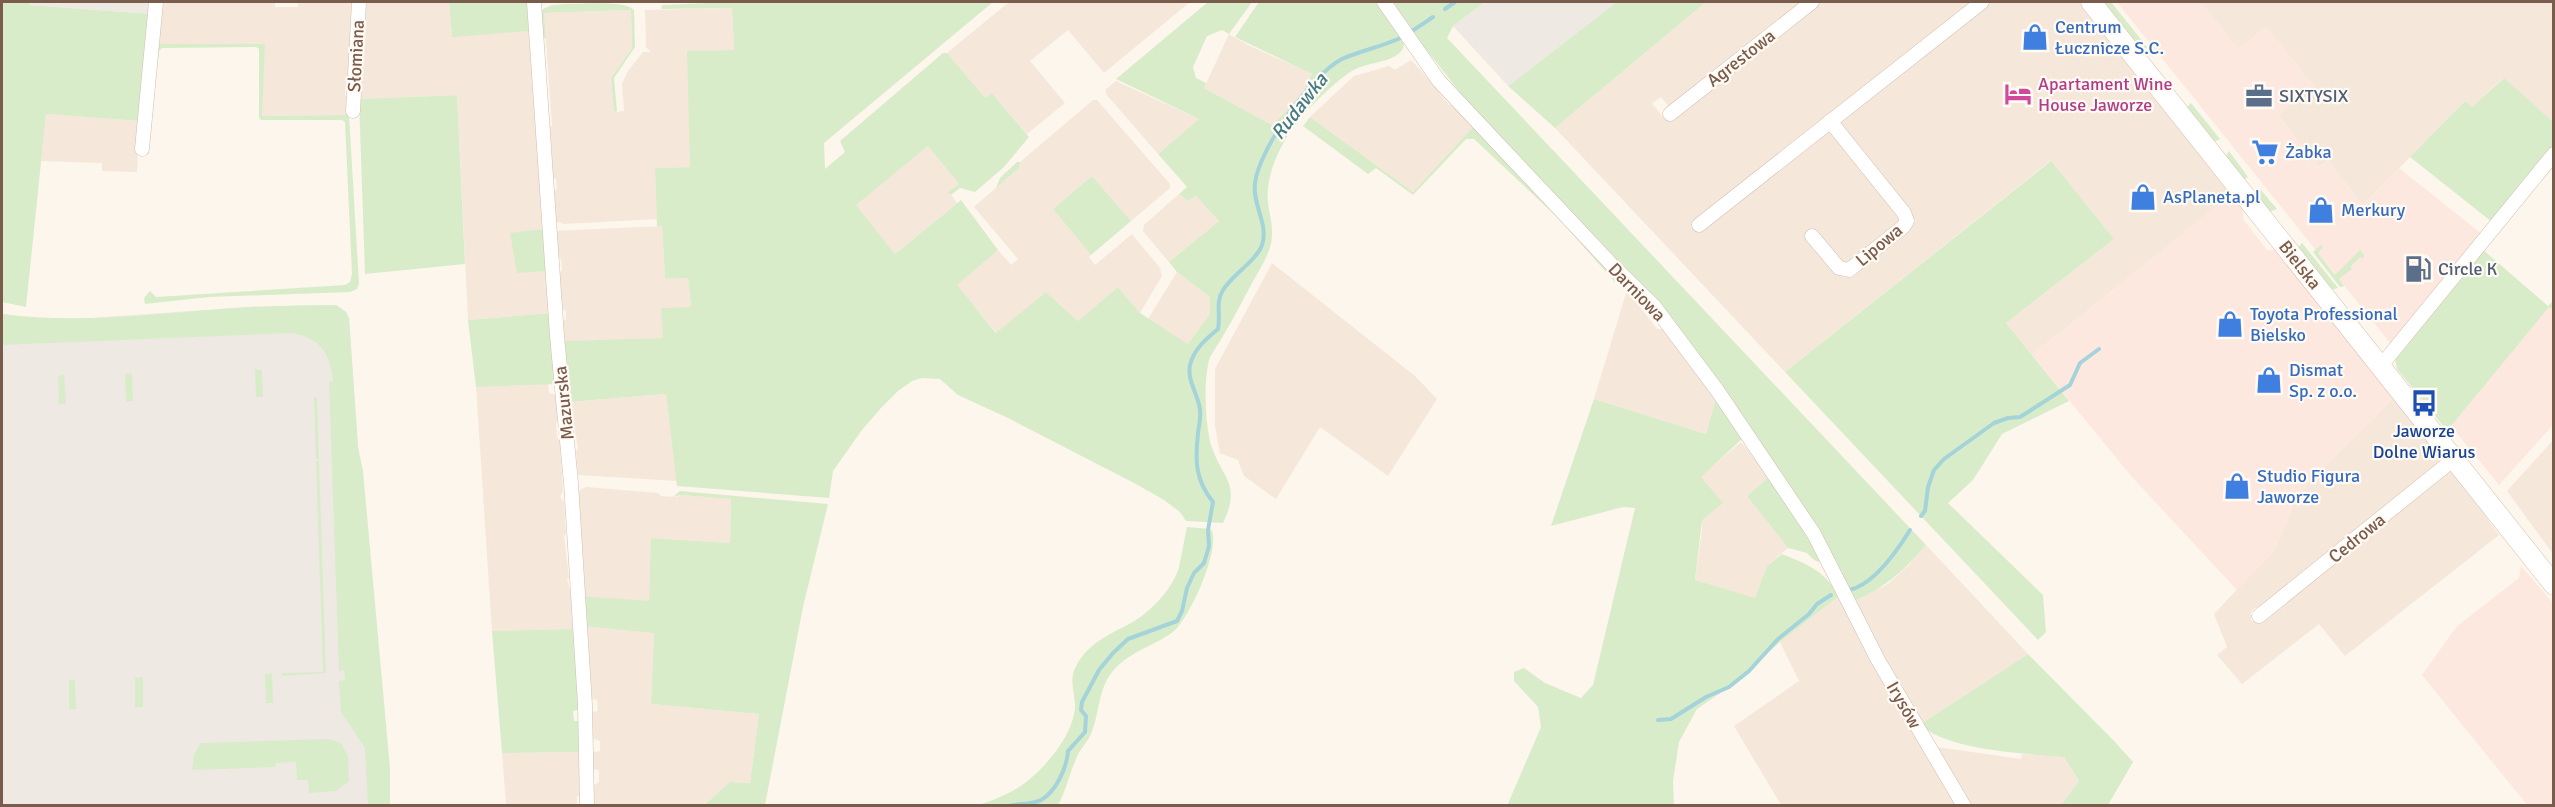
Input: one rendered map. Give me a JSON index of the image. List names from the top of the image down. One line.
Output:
{"streets":{"main road":["Bielska"],"street":["Słomiana","Agrestowa","Lipowa","Darniowa","Mazurska","Cedrowa","Irysów"]},"crossings":[["Bielska","Cedrowa"],["Darniowa","Irysów"]],"water":["Rudawka"],"places":{"shop":["Centrum Łucznicze S.C.","AsPlaneta.pl","Merkury","Toyota Professional Bielsko","Dismat Sp. z o.o.","Studio Figura Jaworze"],"hotel":["Apartament Wine House Jaworze"],"office":["SIXTYSIX"],"supermarket":["Żabka"],"fuel station":["Circle K"],"bus stop":["Jaworze Dolne Wiarus"]}}
